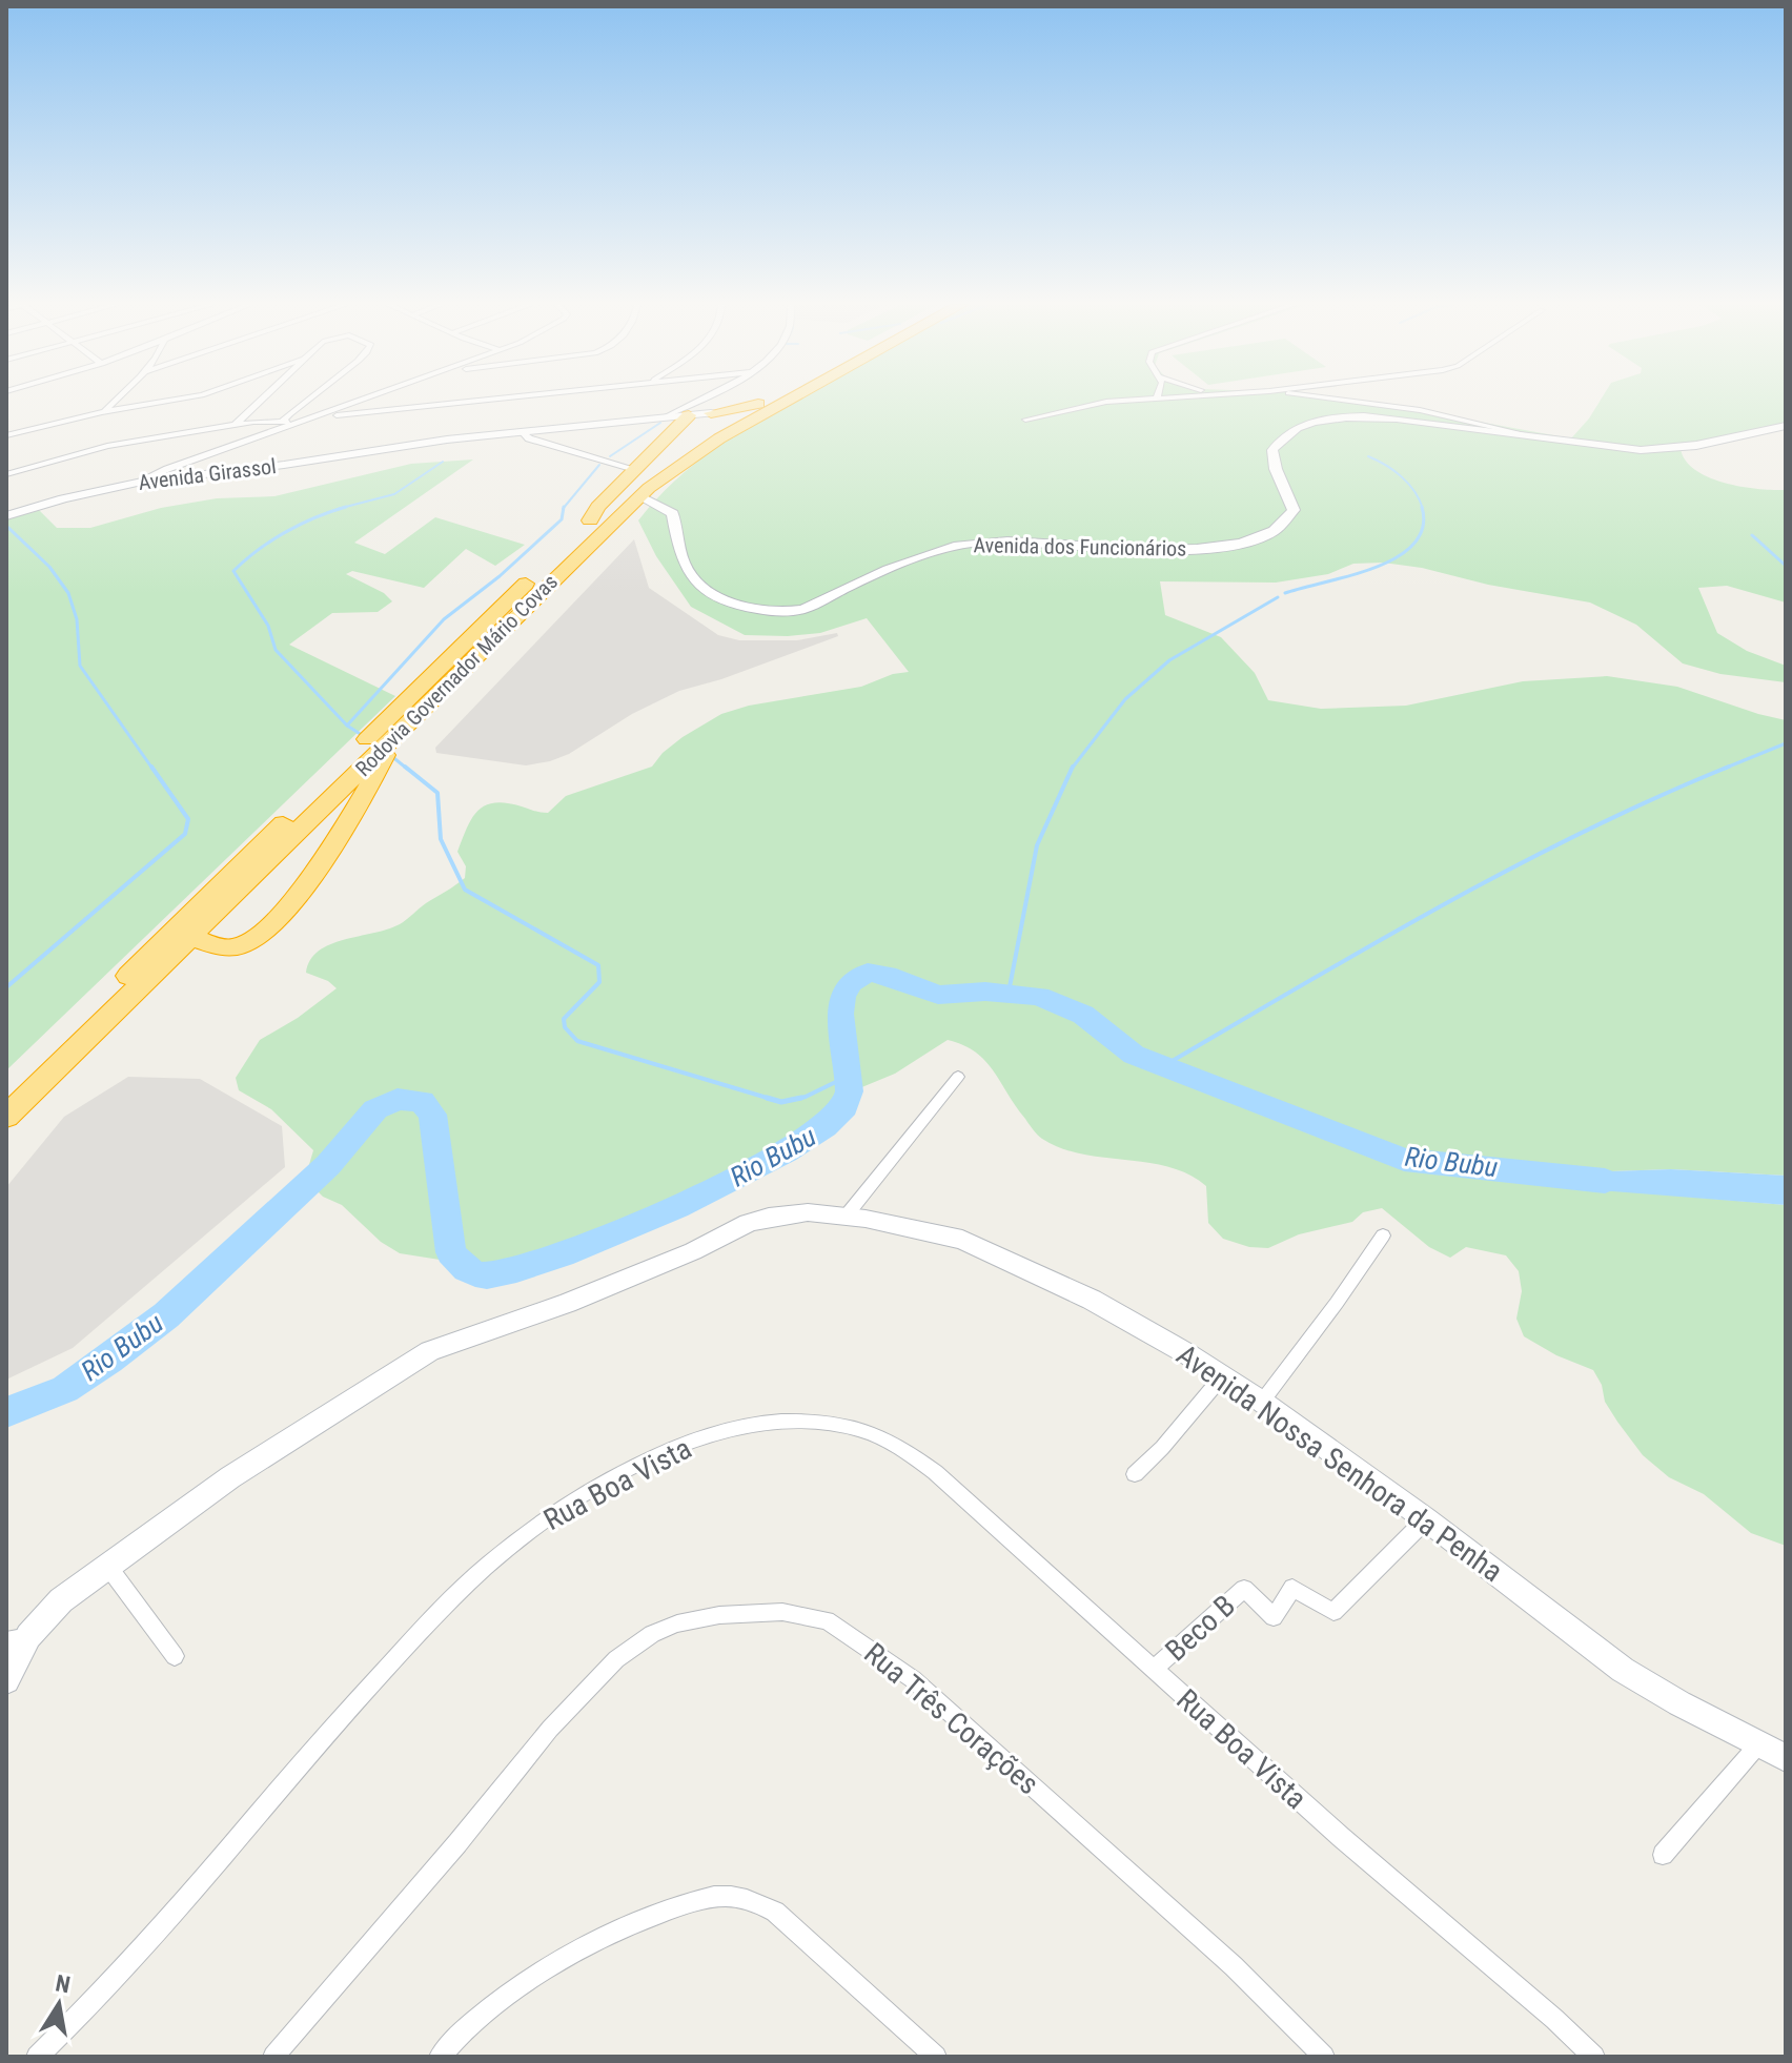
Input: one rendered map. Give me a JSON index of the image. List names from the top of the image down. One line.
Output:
{"streets":{"highway":["Rodovia Governador Mário Covas"],"street":["Avenida Girassol","Avenida dos Funcionários","Avenida Nossa Senhora da Penha","Rua Boa Vista","Beco B","Rua Três Corações"]},"crossings":[["Avenida dos Funcionários","Rodovia Governador Mário Covas"],["Avenida Nossa Senhora da Penha","Beco B"],["Rua Boa Vista","Beco B"]],"water":["Rio Bubu"],"north":"top"}
